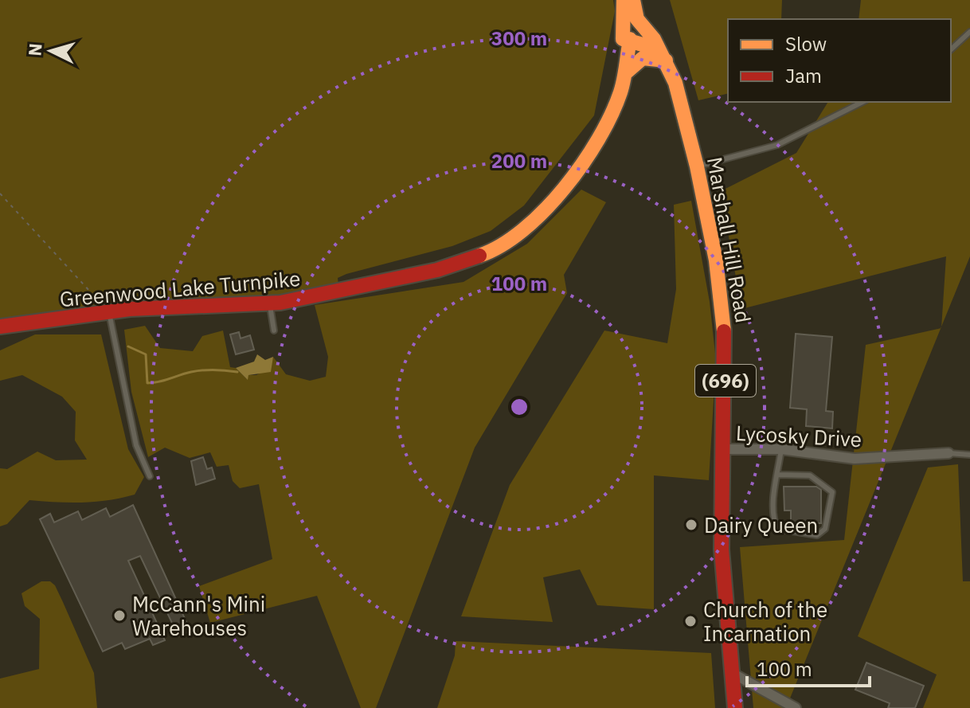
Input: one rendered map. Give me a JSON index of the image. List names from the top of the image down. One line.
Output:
{"streets":{"main road":["Marshall Hill Road","Greenwood Lake Turnpike","(696)"],"street":["Lycosky Drive"]},"crossings":[["Marshall Hill Road","Greenwood Lake Turnpike"],["Marshall Hill Road","Lycosky Drive"]],"places":["Dairy Queen","McCann's Mini Warehouses","Church of the Incarnation"],"legend":["Slow","Jam"],"scale_bar":"100 m","north":"left","rings":["300 m","200 m","100 m"]}
